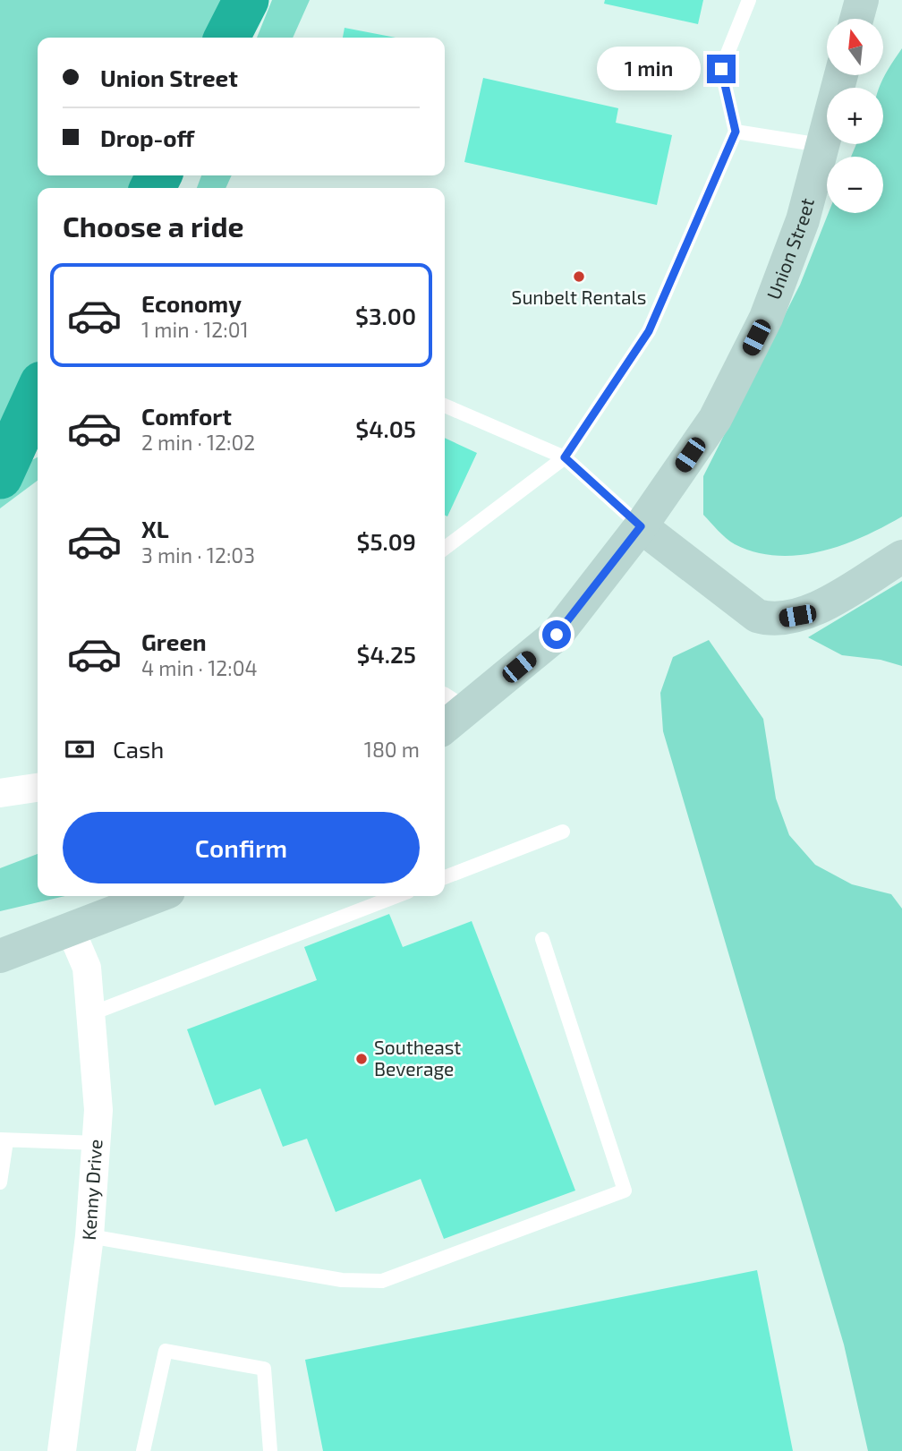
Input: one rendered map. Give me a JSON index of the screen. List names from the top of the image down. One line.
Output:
{"streets":{"main road":["Union Street"],"street":["Kenny Drive"]},"places":["Sunbelt Rentals","Southeast Beverage"],"north":"top","page":{"map_buttons":["+","−"],"banner":["Union Street","Drop-off"],"bubble":"1 min","heading":"Choose a ride","list":[{"name":"Economy","note":"1 min · 12:01","value":"$3.00"},{"name":"Comfort","note":"2 min · 12:02","value":"$4.05"},{"name":"XL","note":"3 min · 12:03","value":"$5.09"},{"name":"Green","note":"4 min · 12:04","value":"$4.25"}],"pay":["Cash","180 m"],"buttons":"Confirm"}}
